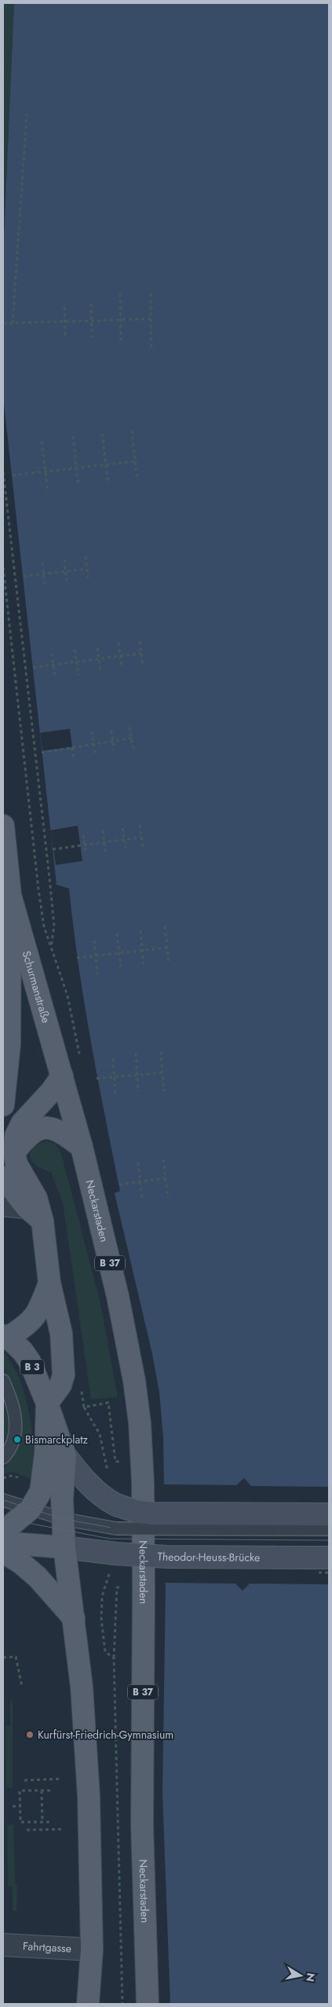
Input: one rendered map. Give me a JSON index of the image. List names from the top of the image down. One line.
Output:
{"streets":{"main road":["Schurmanstraße","Neckarstaden","B 37","B 3","Theodor-Heuss-Brücke"],"street":["Fahrtgasse"]},"crossings":[["Schurmanstraße","Neckarstaden"],["B 3","Theodor-Heuss-Brücke"]],"places":["Bismarckplatz","Kurfürst-Friedrich-Gymnasium"],"north":"right"}
